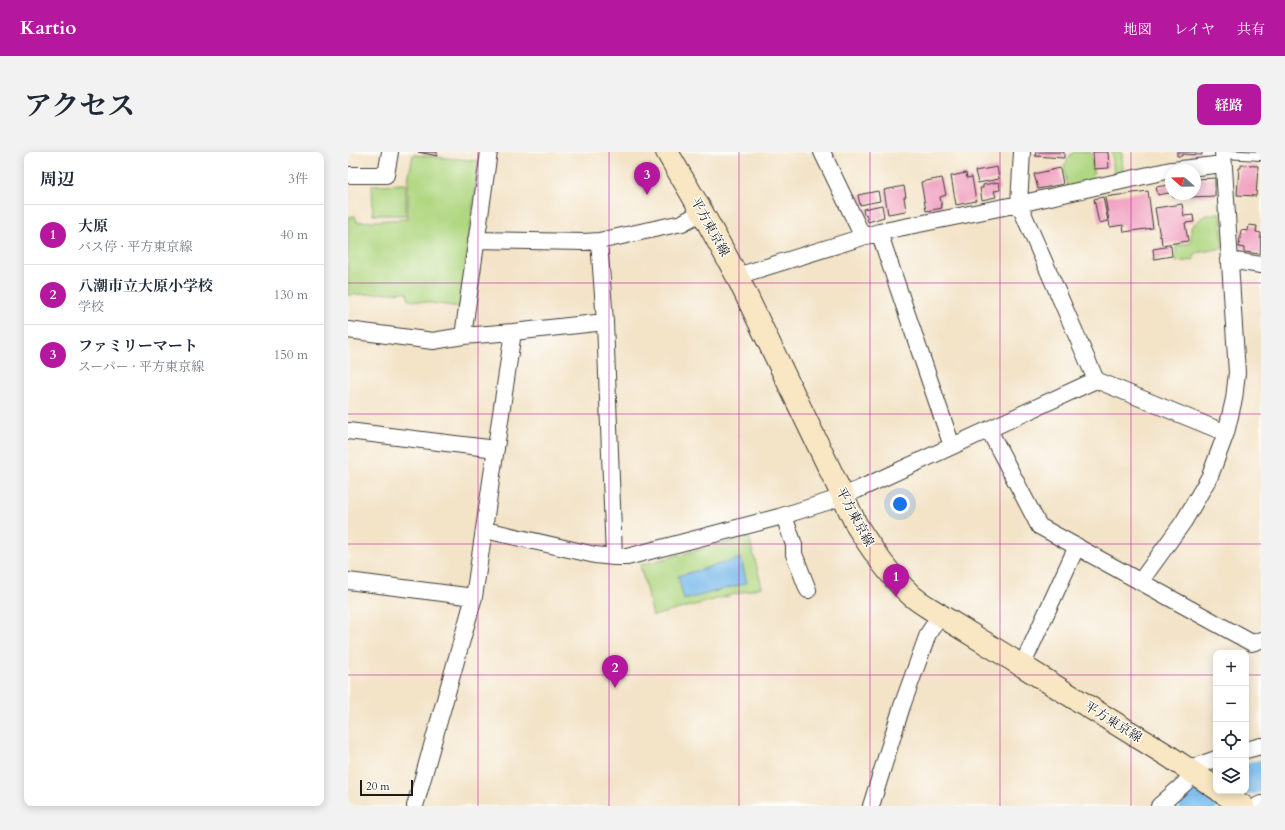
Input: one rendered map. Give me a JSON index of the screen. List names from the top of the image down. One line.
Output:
{"streets":{"main road":["平方東京線"]},"scale_bar":"20 m","north":"left","page":{"header":"Kartio","nav":["地図","レイヤ","共有"],"title":"アクセス","buttons":"経路","heading":["周辺","3件"],"pins":["3","1","2"],"list":[{"mark":"1","name":"大原","note":"バス停 · 平方東京線","value":"40 m"},{"mark":"2","name":"八潮市立大原小学校","note":"学校","value":"130 m"},{"mark":"3","name":"ファミリーマート","note":"スーパー · 平方東京線","value":"150 m"}],"map_buttons":["+","−"],"scale":"20 m"}}
